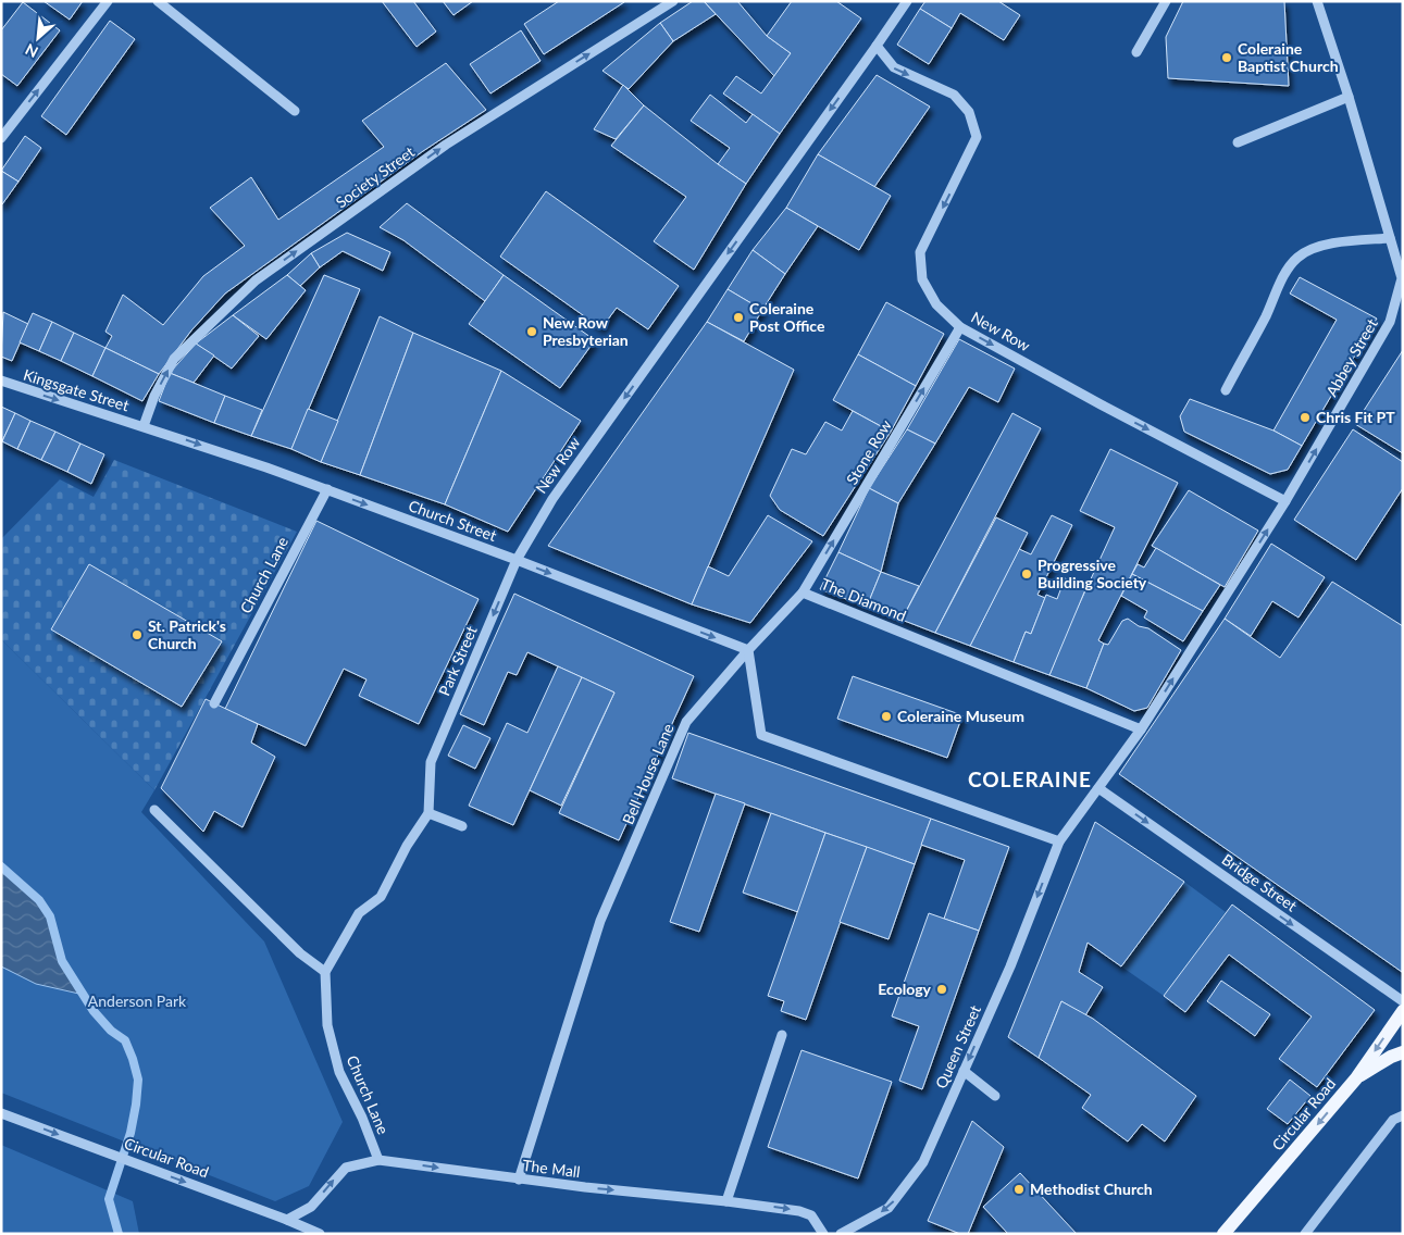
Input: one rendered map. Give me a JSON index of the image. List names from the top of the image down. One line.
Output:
{"streets":{"main road":["Circular Road"],"street":["Society Street","New Row","Abbey Street","Kingsgate Street","Stone Row","Church Street","Church Lane","The Diamond","Park Street","Bell House Lane","Bridge Street","Queen Street","The Mall"]},"crossings":[["Society Street","Kingsgate Street"],["Society Street","Church Street"],["New Row","Abbey Street"],["New Row","Stone Row"],["New Row","Church Street"],["New Row","Park Street"],["Kingsgate Street","Church Street"],["Stone Row","The Diamond"],["Church Street","Church Lane"],["Church Street","The Diamond"],["Church Street","Park Street"],["Church Street","Bell House Lane"],["Church Lane","The Mall"],["The Diamond","Bell House Lane"],["Bell House Lane","The Mall"],["Circular Road","The Mall"]],"one_way":["Society Street","Abbey Street","Kingsgate Street","Stone Row","Church Street","Park Street","Bridge Street","Queen Street","The Mall"],"districts":["COLERAINE"],"parks":["Anderson Park"],"places":["Coleraine Baptist Church","Coleraine Post Office","New Row Presbyterian","Chris Fit PT","Progressive Building Society","St. Patrick's Church","Coleraine Museum","Ecology","Methodist Church"],"north":"bottom left"}
